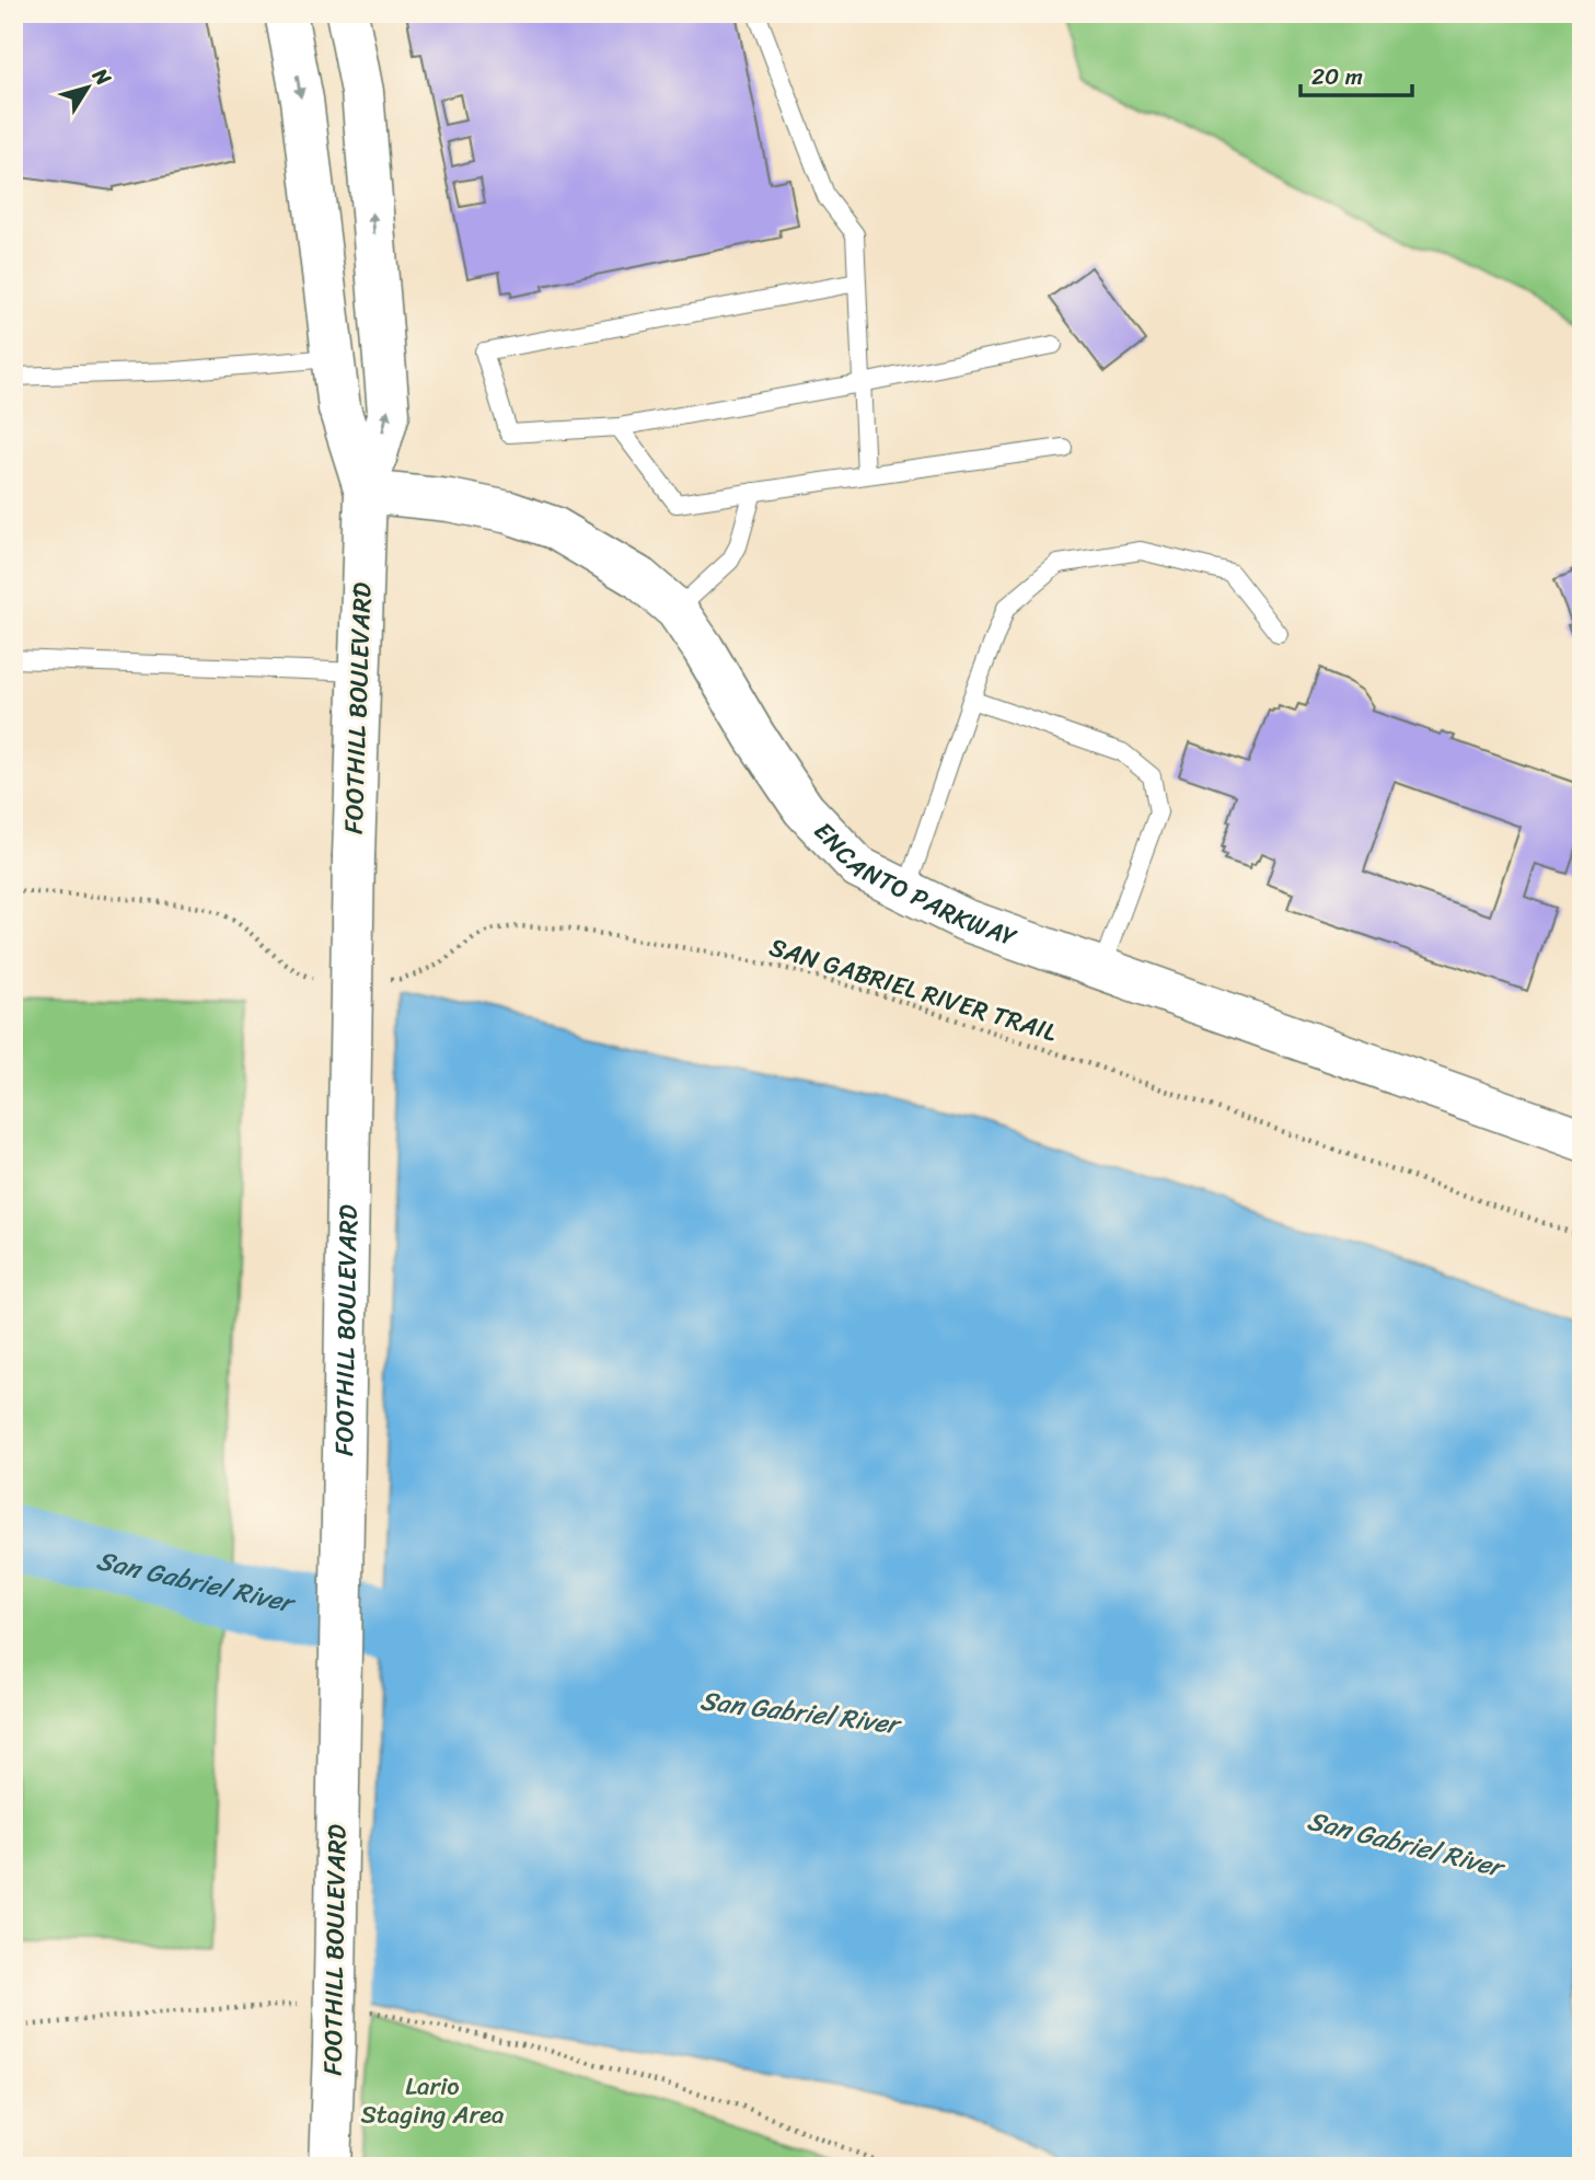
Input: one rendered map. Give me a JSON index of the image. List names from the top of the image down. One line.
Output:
{"streets":{"main road":["FOOTHILL BOULEVARD","ENCANTO PARKWAY"],"path":["SAN GABRIEL RIVER TRAIL"]},"crossings":[["FOOTHILL BOULEVARD","ENCANTO PARKWAY"]],"water":["San Gabriel River"],"parks":["Lario Staging Area"],"scale_bar":"20 m","north":"top right"}
